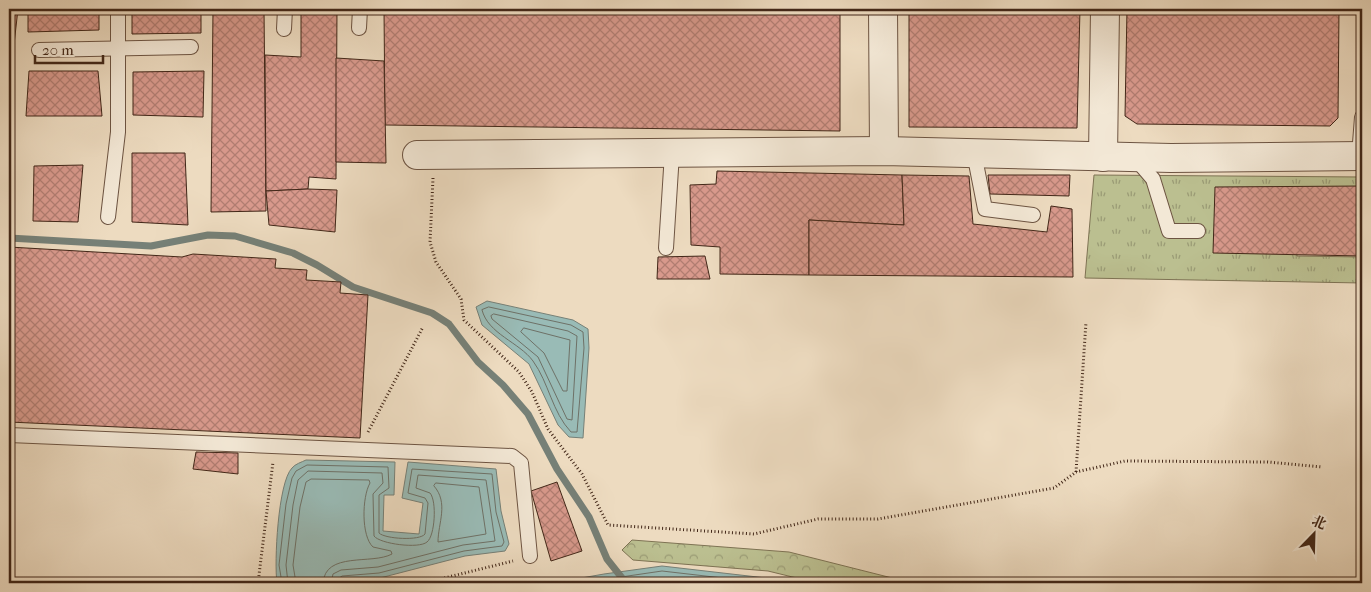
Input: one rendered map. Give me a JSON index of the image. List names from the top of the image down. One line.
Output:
{"scale_bar":"20 m","north":"top right"}
